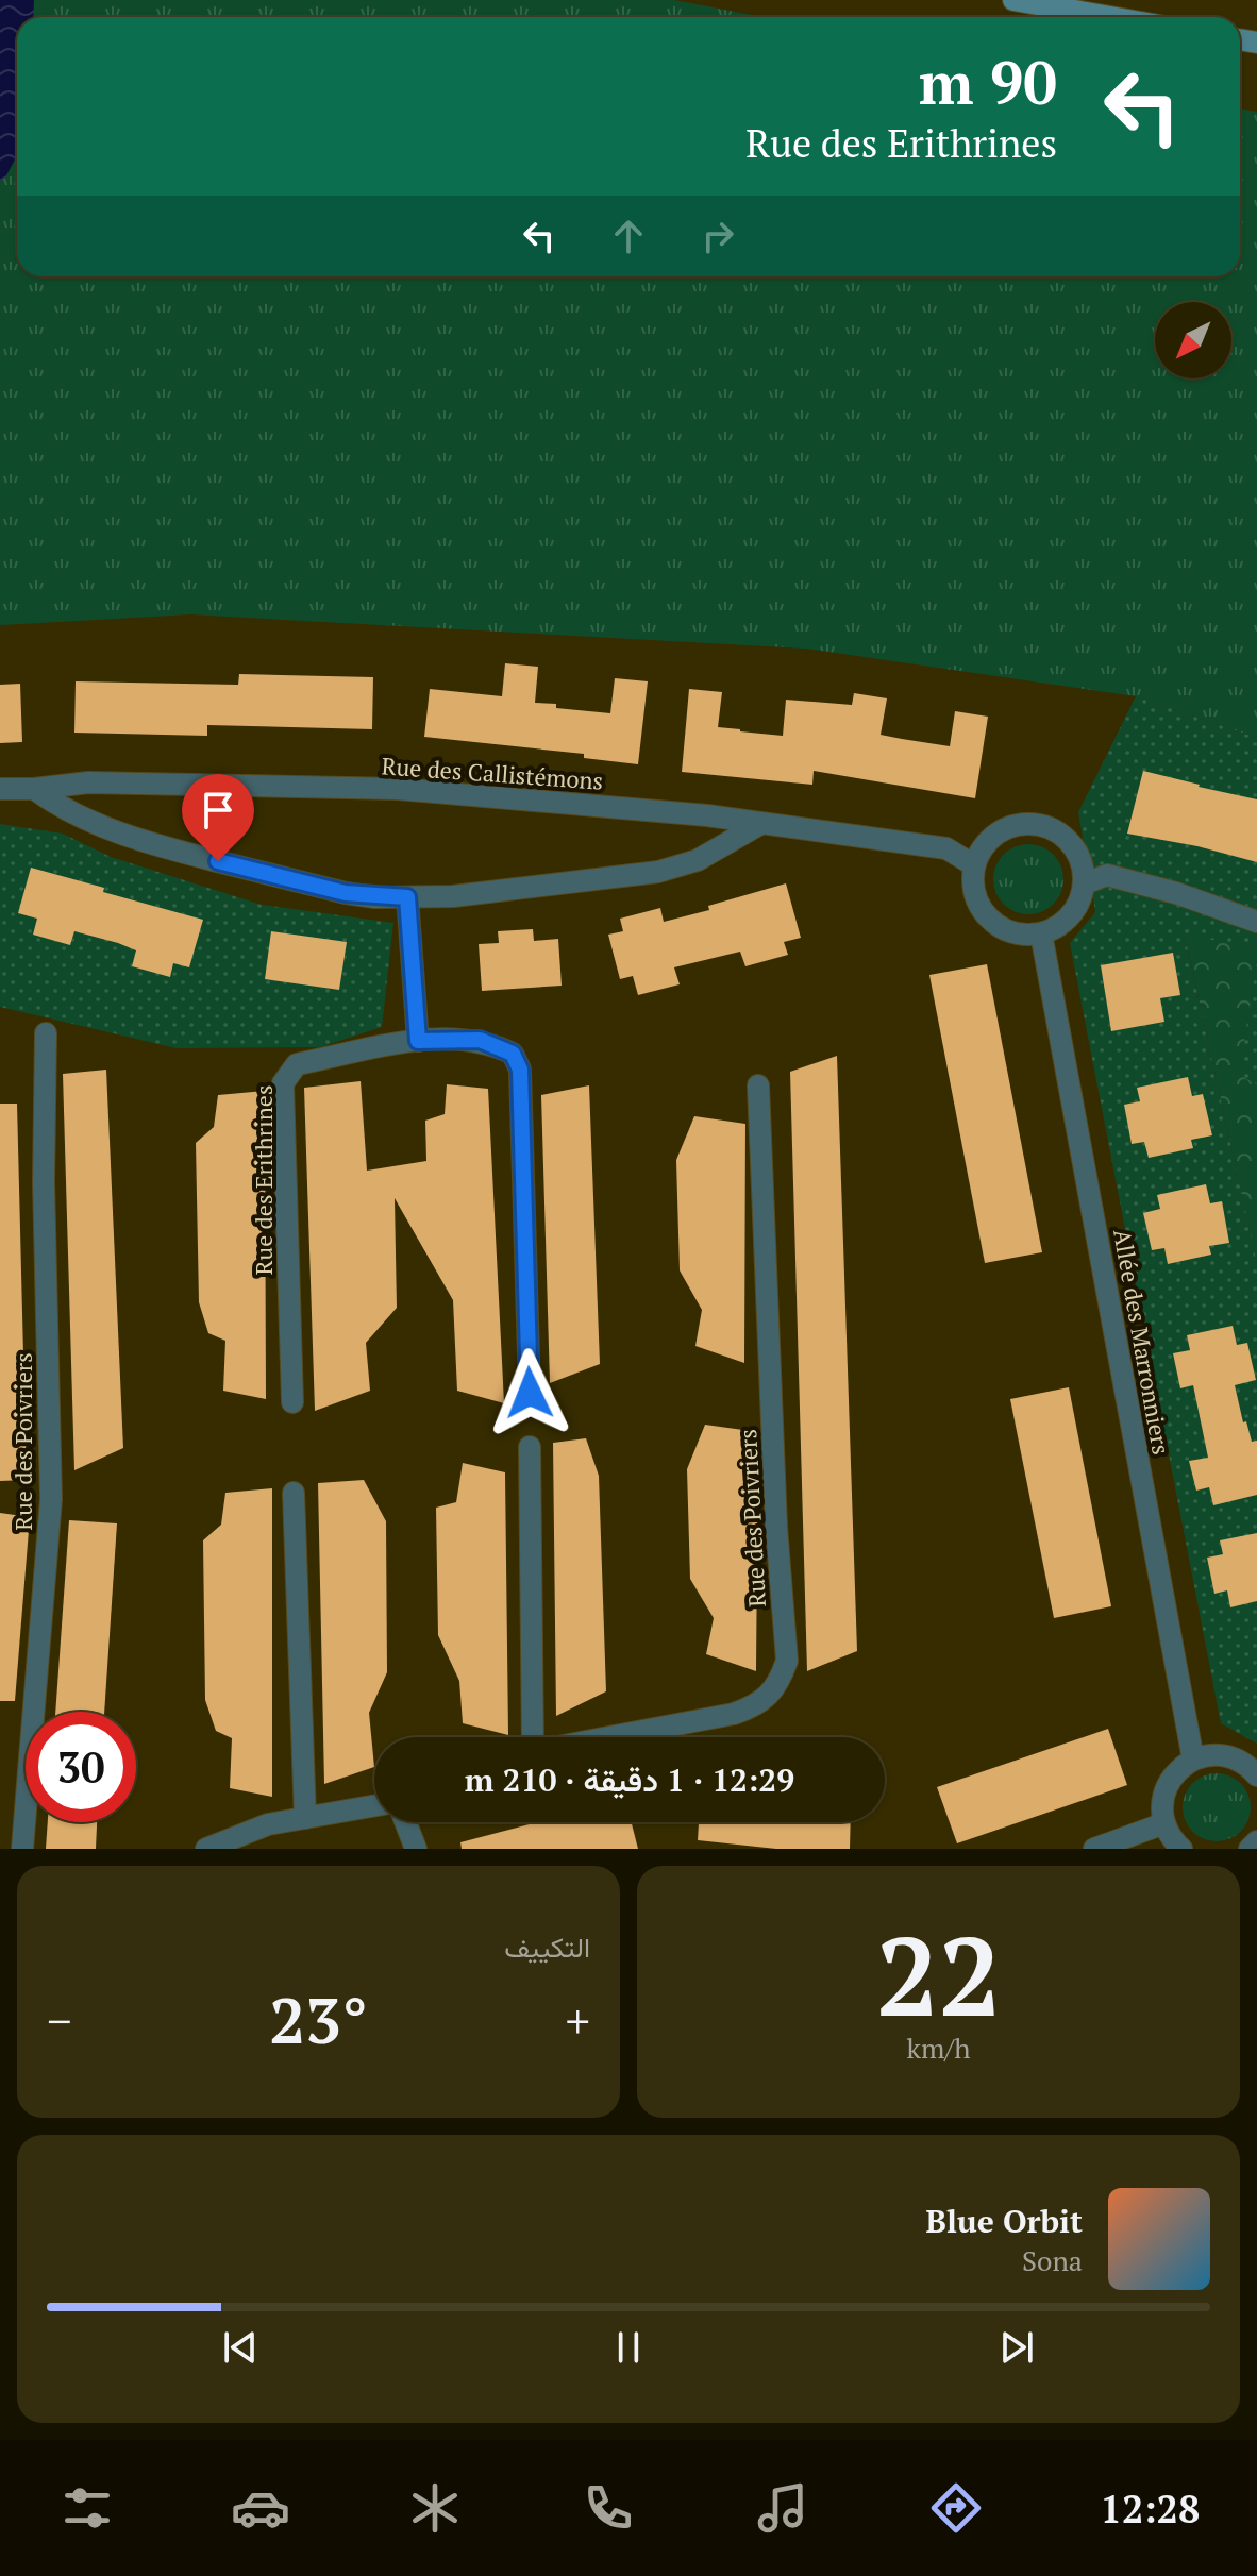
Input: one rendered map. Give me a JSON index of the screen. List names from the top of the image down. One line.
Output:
{"streets":{"street":["Rue des Callistémons","Rue des Erithrines","Allée des Marronniers","Rue des Poivriers"]},"crossings":[["Rue des Callistémons","Allée des Marronniers"]],"north":"bottom left","page":{"turn":["90 m","Rue des Erithrines"],"limit":"30","trip":"12:29 · 1 دقيقة · 210 m","tile":[["22","km/h"],"التكييف"],"heat":["−","23°","+"],"song":["Blue Orbit","Sona"],"tabs":"12:28"}}
